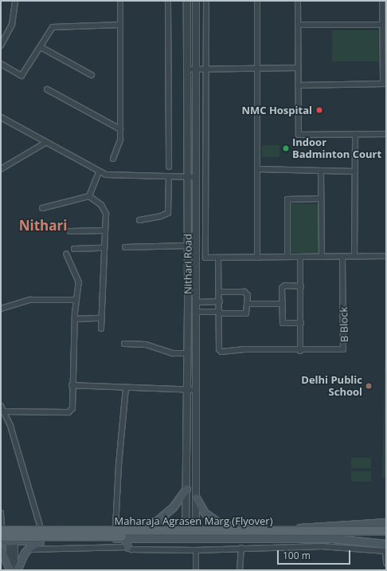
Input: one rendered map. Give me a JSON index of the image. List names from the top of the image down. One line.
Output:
{"streets":{"main road":["Maharaja Agrasen Marg (Flyover)"],"street":["Nithari Road","B Block"]},"districts":["Nithari"],"places":["NMC Hospital","Indoor Badminton Court","Delhi Public School"],"scale_bar":"100 m"}
